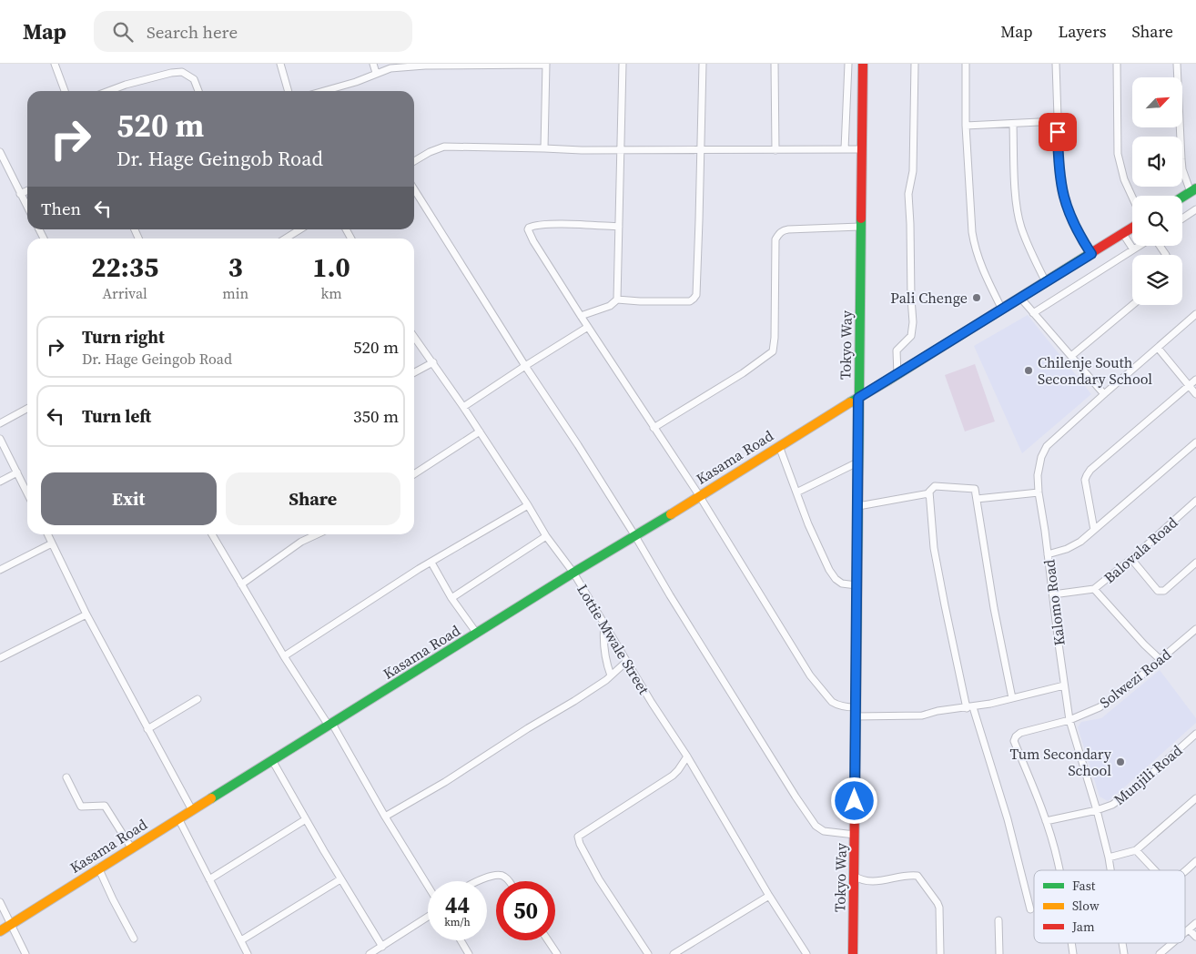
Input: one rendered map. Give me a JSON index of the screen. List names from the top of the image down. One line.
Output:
{"streets":{"street":["Tokyo Way","Kasama Road","Balovala Road","Kalomo Road","Lottie Mwale Street","Solwezi Road","Munjili Road"]},"crossings":[["Tokyo Way","Kasama Road"],["Kasama Road","Lottie Mwale Street"],["Balovala Road","Kalomo Road"],["Kalomo Road","Solwezi Road"],["Kalomo Road","Munjili Road"],["Solwezi Road","Munjili Road"]],"places":["Pali Chenge","Chilenje South Secondary School","Tum Secondary School"],"legend":["Fast","Slow","Jam"],"north":"top right","page":{"header":"Map","search":"Search here","nav":["Map","Layers","Share"],"turn":["520 m","Dr. Hage Geingob Road"],"then":"Then","eta":["22:35","Arrival","3","min","1.0","km"],"list":[{"name":"Turn right","note":"Dr. Hage Geingob Road","value":"520 m"},{"name":"Turn left","value":"350 m"}],"buttons":["Exit","Share"],"speed":"44 km/h","limit":"50"}}
